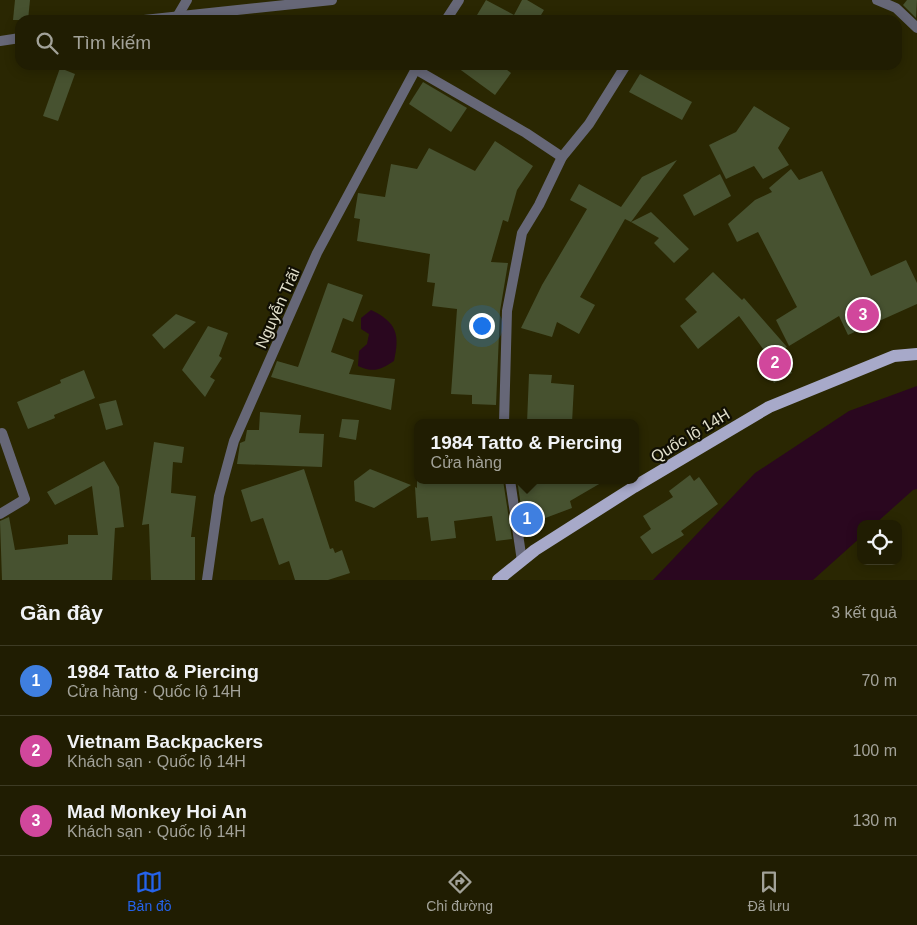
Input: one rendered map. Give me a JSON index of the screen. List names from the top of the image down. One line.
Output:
{"streets":{"main road":["Quốc lộ 14H"],"street":["Nguyễn Trãi"]},"page":{"search":"Tìm kiếm","pins":["3","2","1"],"popup":["1984 Tatto & Piercing","Cửa hàng"],"heading":["Gần đây","3 kết quả"],"list":[{"mark":"1","name":"1984 Tatto & Piercing","note":"Cửa hàng · Quốc lộ 14H","value":"70 m"},{"mark":"2","name":"Vietnam Backpackers","note":"Khách sạn · Quốc lộ 14H","value":"100 m"},{"mark":"3","name":"Mad Monkey Hoi An","note":"Khách sạn · Quốc lộ 14H","value":"130 m"}],"nav":["Bản đồ","Chỉ đường","Đã lưu"]}}
